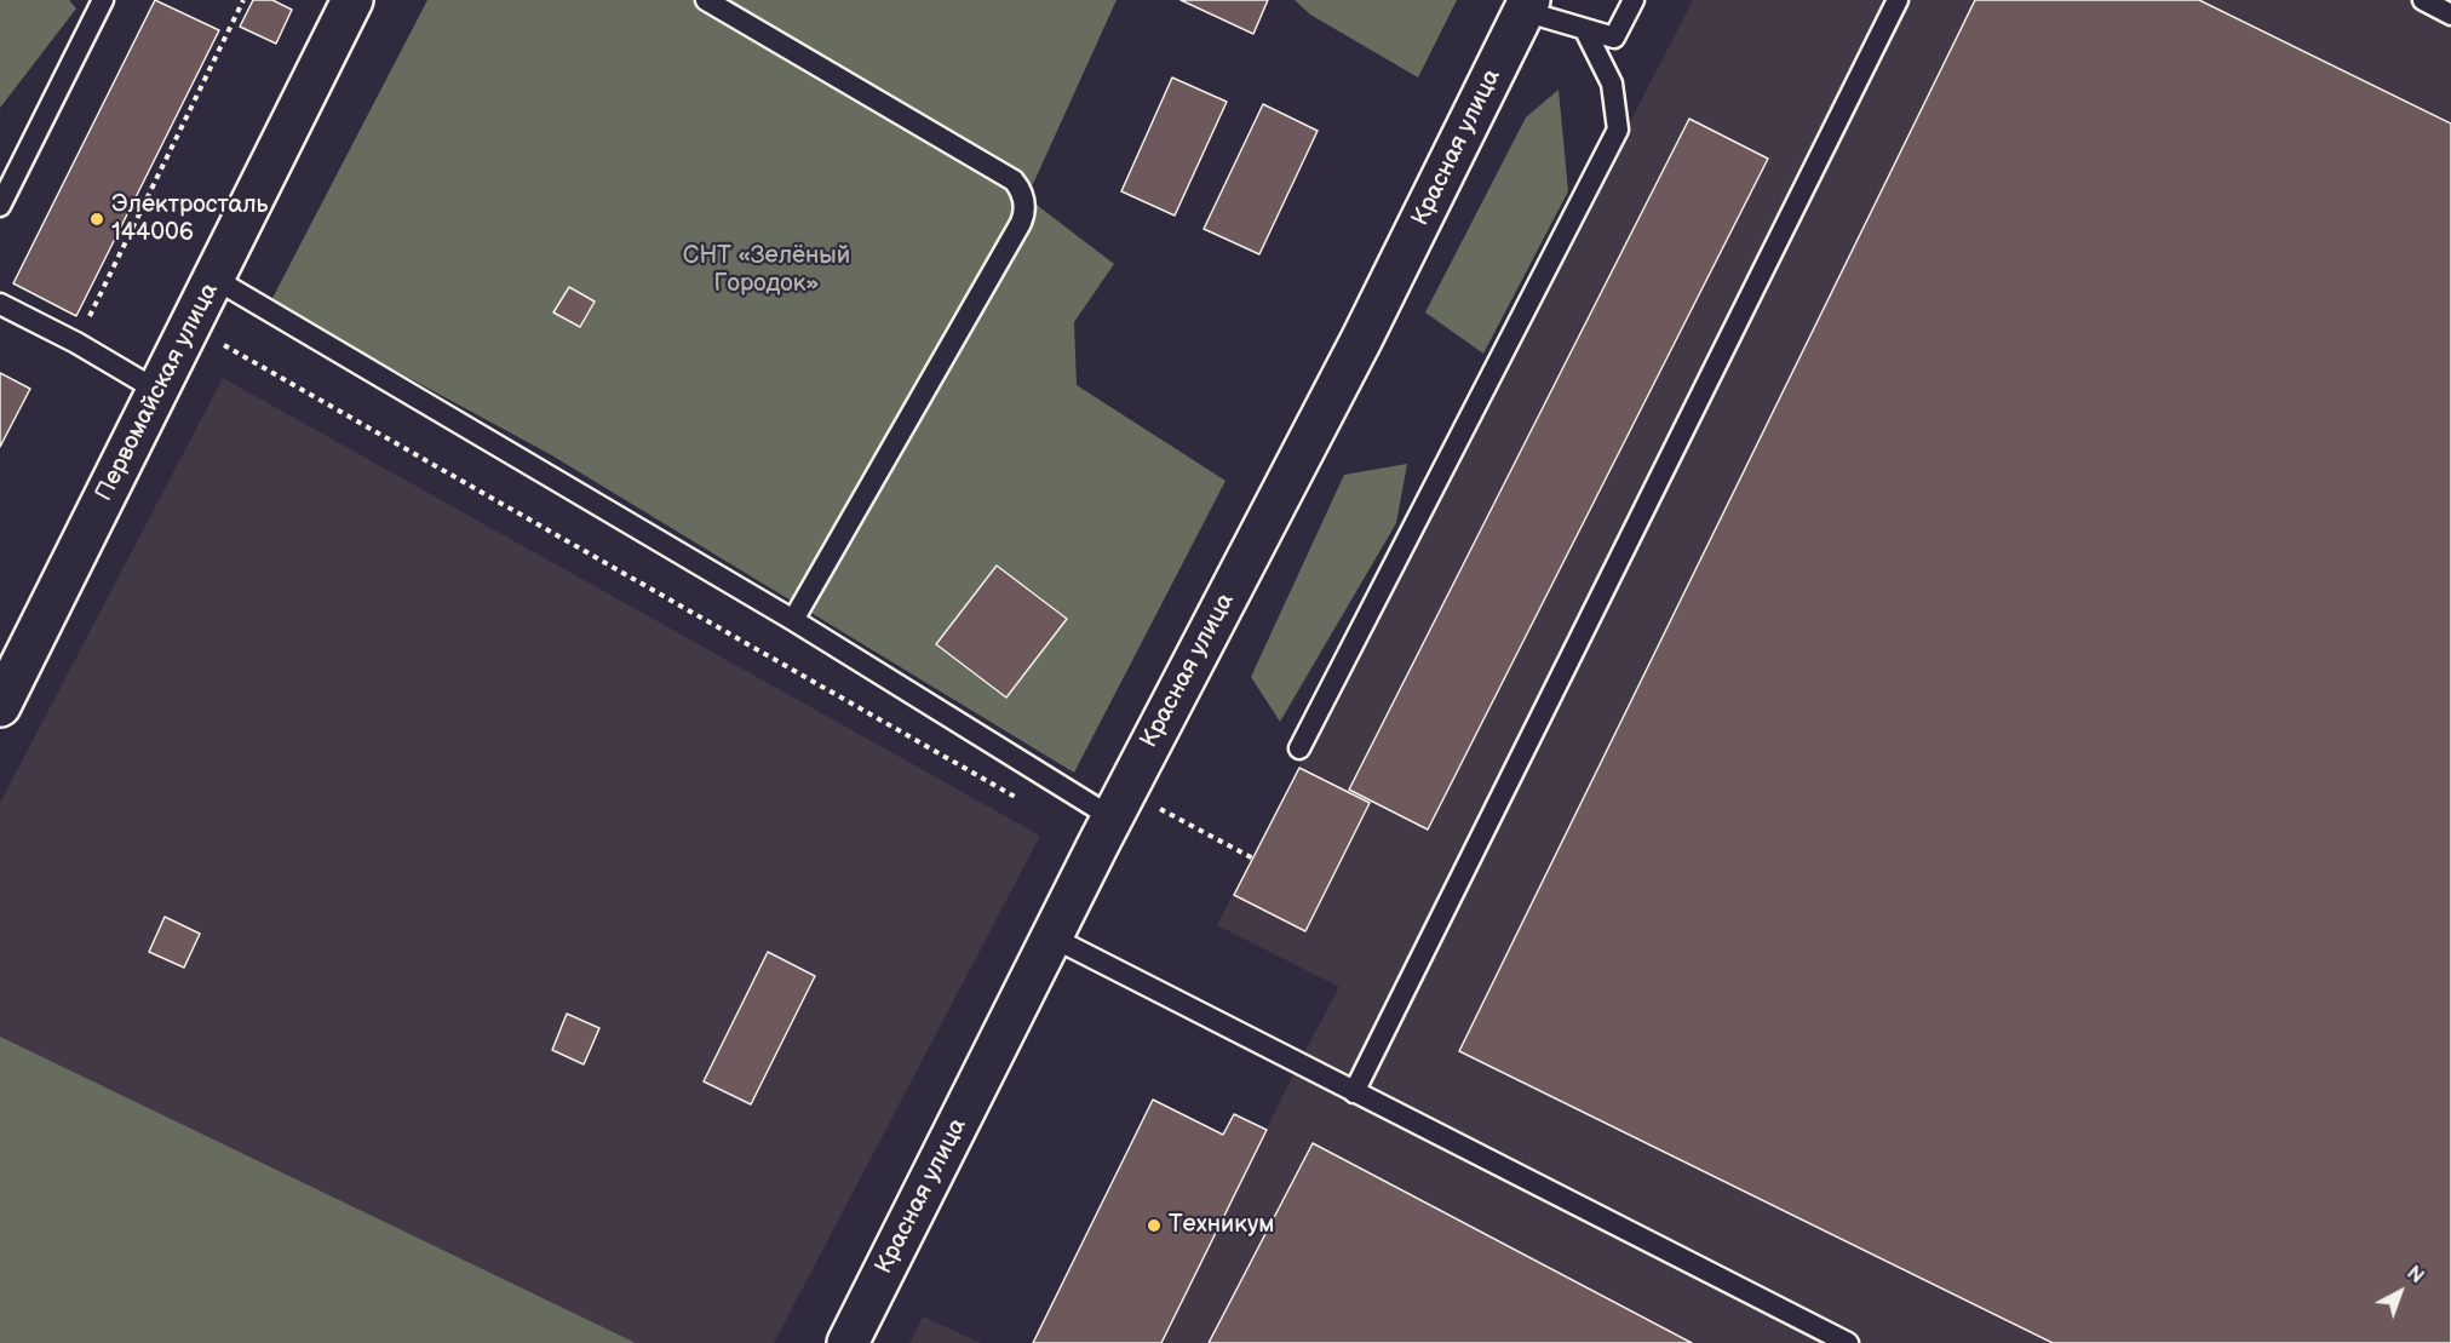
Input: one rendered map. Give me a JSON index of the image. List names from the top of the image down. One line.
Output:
{"streets":{"main road":["Красная улица","Первомайская улица"]},"parks":["СНТ «Зелёный Городок»"],"places":["Электросталь 144006","Техникум"],"north":"top right"}
